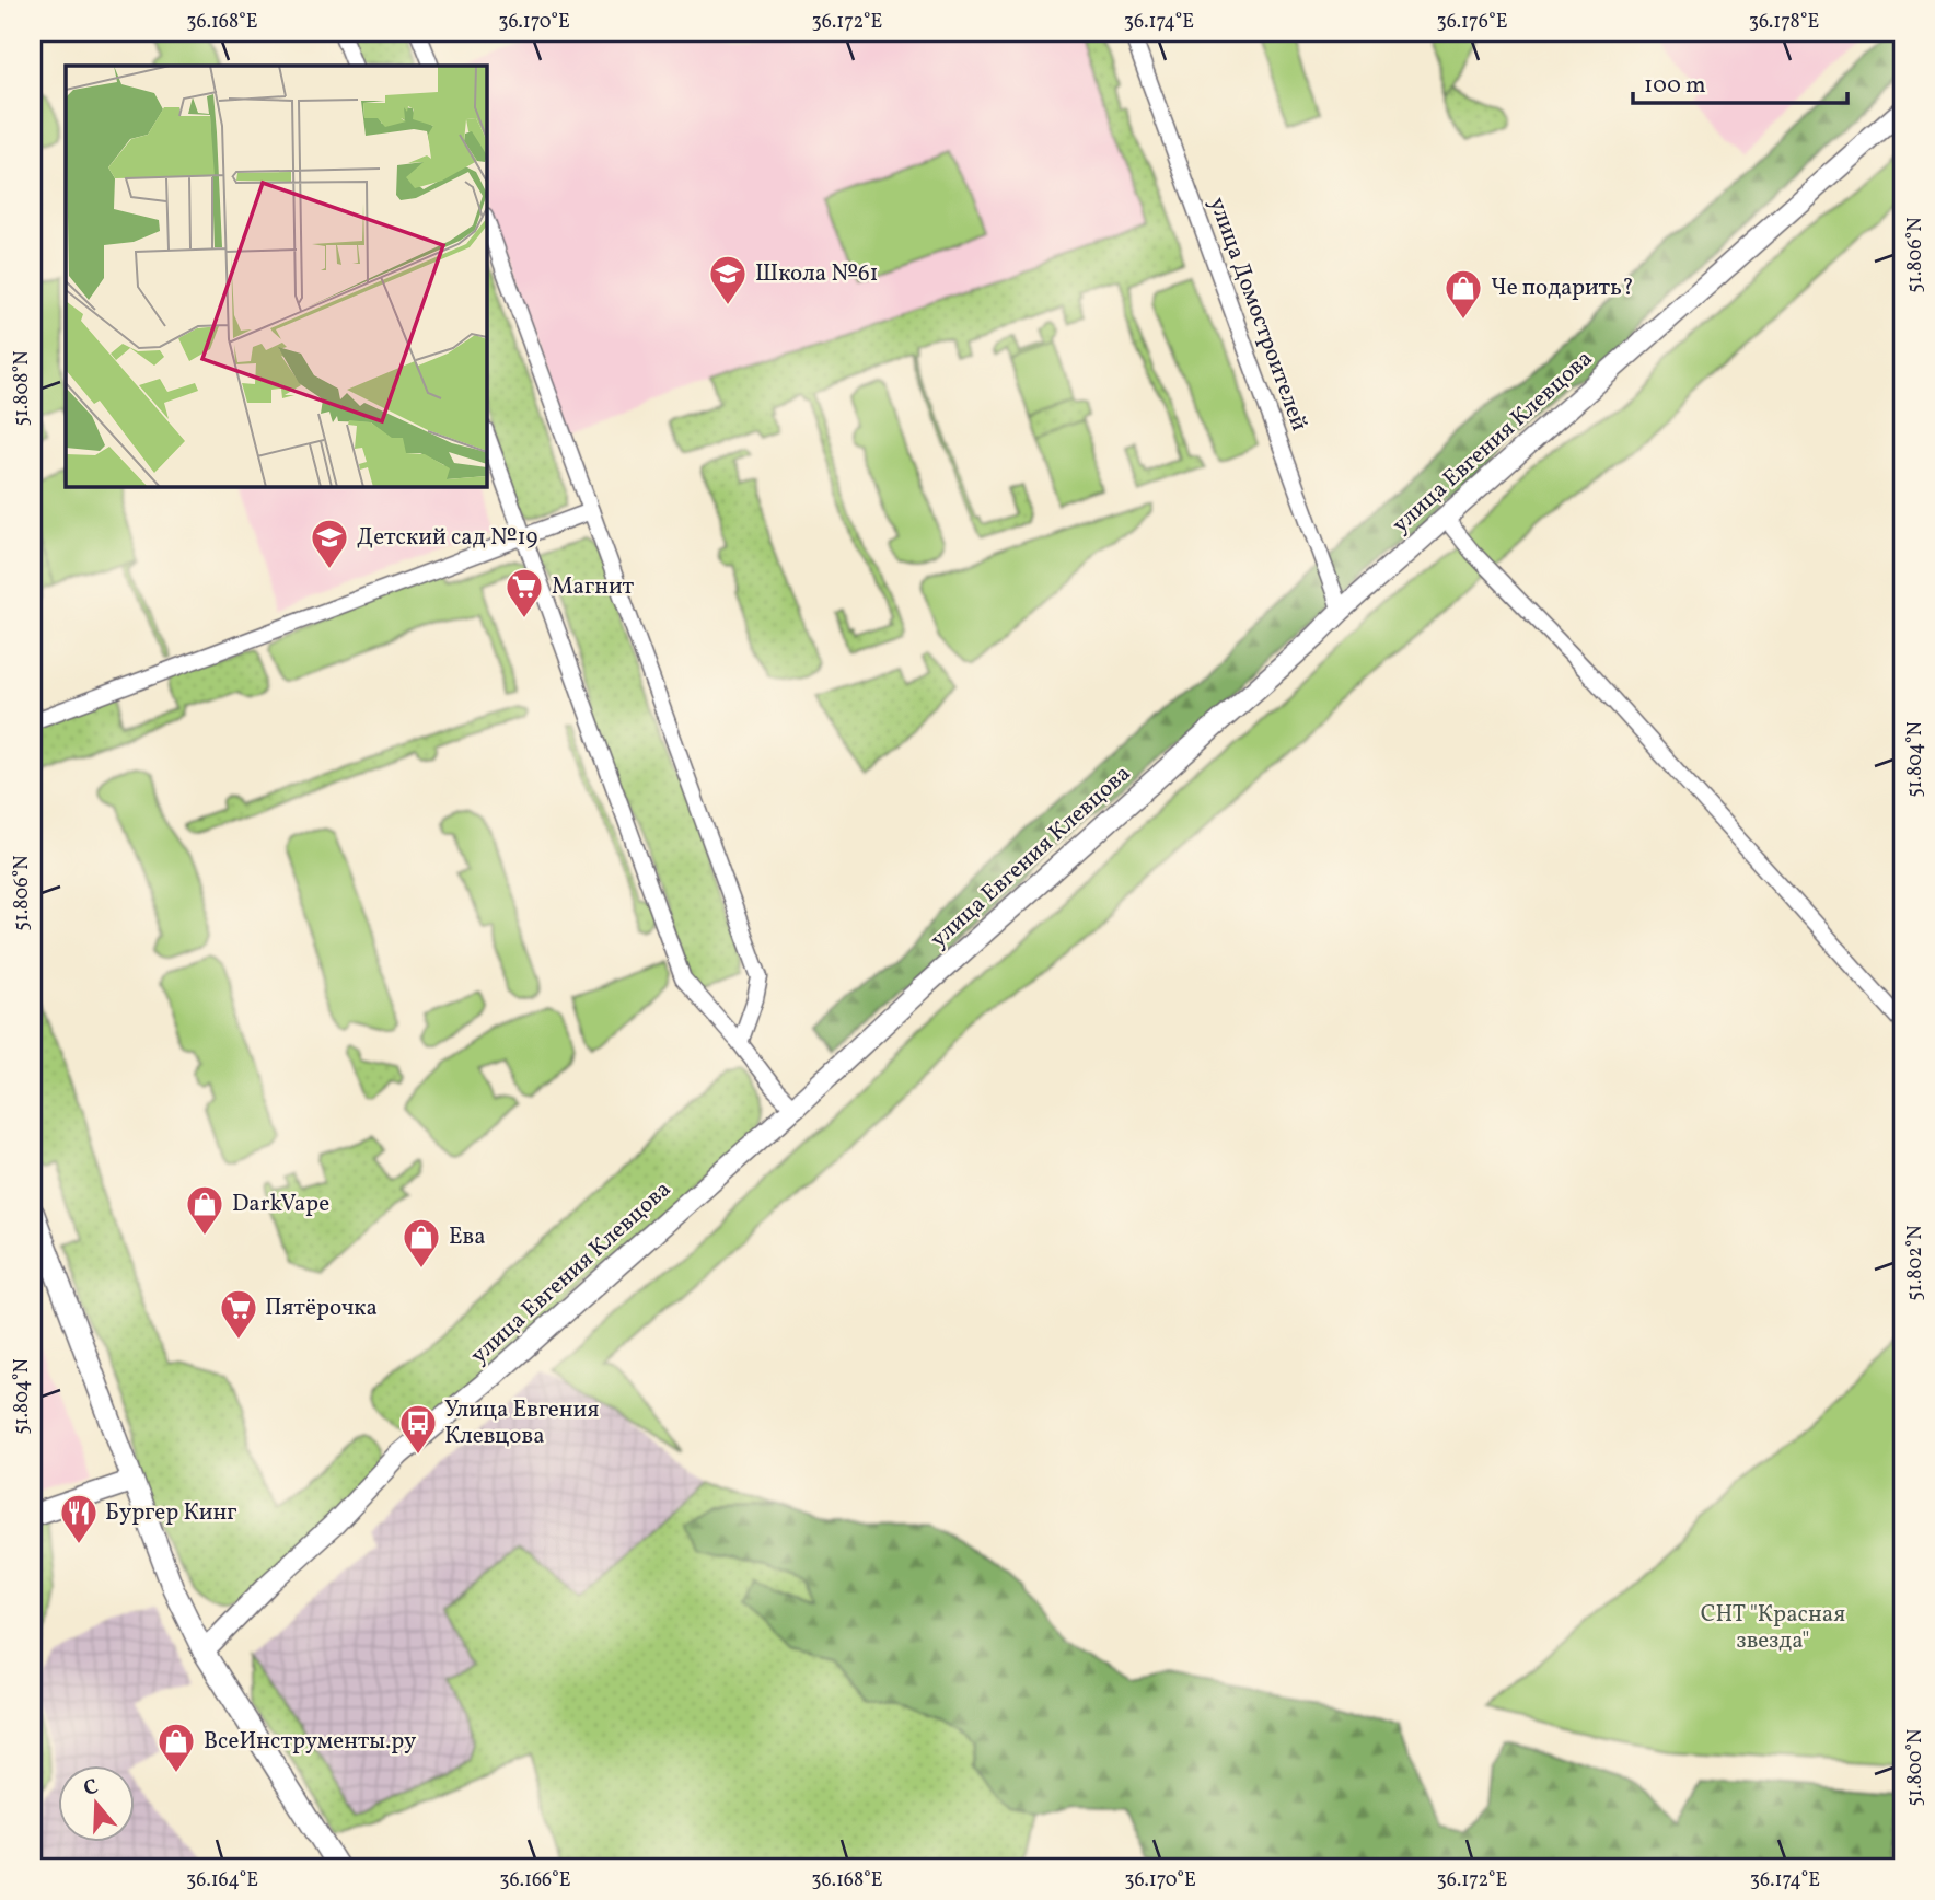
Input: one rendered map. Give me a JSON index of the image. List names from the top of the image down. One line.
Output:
{"streets":{"street":["улица Домостроителей","улица Евгения Клевцова"]},"crossings":[["улица Домостроителей","улица Евгения Клевцова"]],"parks":["СНТ \"Красная звезда\""],"places":{"school or university":["Школа №61","Детский сад №19"],"shop":["Че подарить?","DarkVape","Ева","ВсеИнструменты.ру"],"supermarket":["Магнит","Пятёрочка"],"bus stop":["Улица Евгения Клевцова"],"restaurant":["Бургер Кинг"]},"scale_bar":"100 m","north":"top","coordinates":["36.168°E","36.170°E","36.172°E","36.174°E","36.176°E","36.178°E","51.806°N","51.808°N","51.804°N","51.802°N","51.800°N","36.164°E","36.166°E"]}
